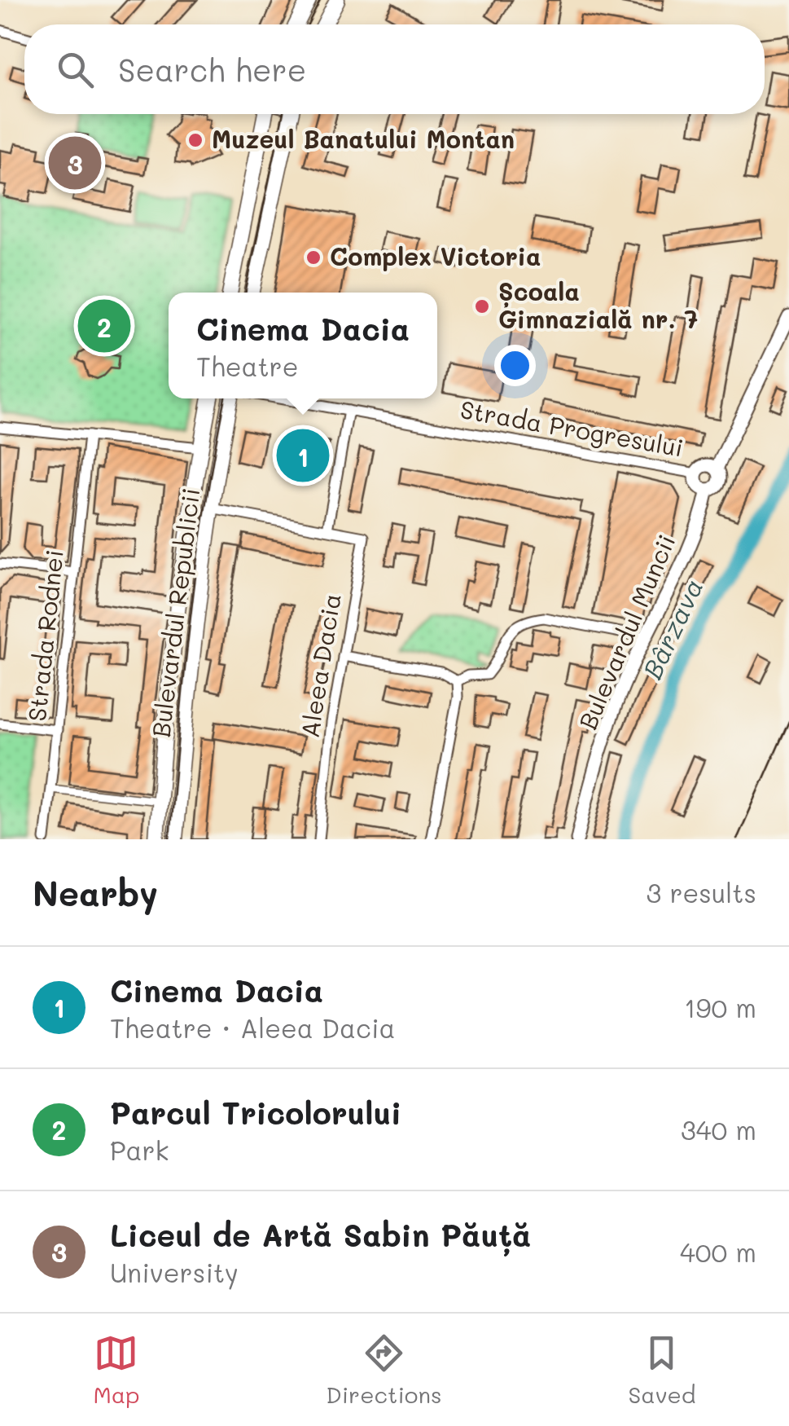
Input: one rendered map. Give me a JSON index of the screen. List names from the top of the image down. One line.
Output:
{"streets":{"main road":["Bulevardul Republicii"],"street":["Strada Progresului","Bulevardul Muncii","Strada Rodnei","Aleea Dacia"]},"crossings":[["Strada Progresului","Bulevardul Muncii"],["Bulevardul Republicii","Aleea Dacia"]],"water":["Bârzava"],"places":["Muzeul Banatului Montan","Complex Victoria","Școala Gimnazială nr. 7"],"page":{"search":"Search here","pins":["3","2","1"],"popup":["Cinema Dacia","Theatre"],"heading":["Nearby","3 results"],"list":[{"mark":"1","name":"Cinema Dacia","note":"Theatre · Aleea Dacia","value":"190 m"},{"mark":"2","name":"Parcul Tricolorului","note":"Park","value":"340 m"},{"mark":"3","name":"Liceul de Artă Sabin Păuță","note":"University","value":"400 m"}],"nav":["Map","Directions","Saved"]}}
